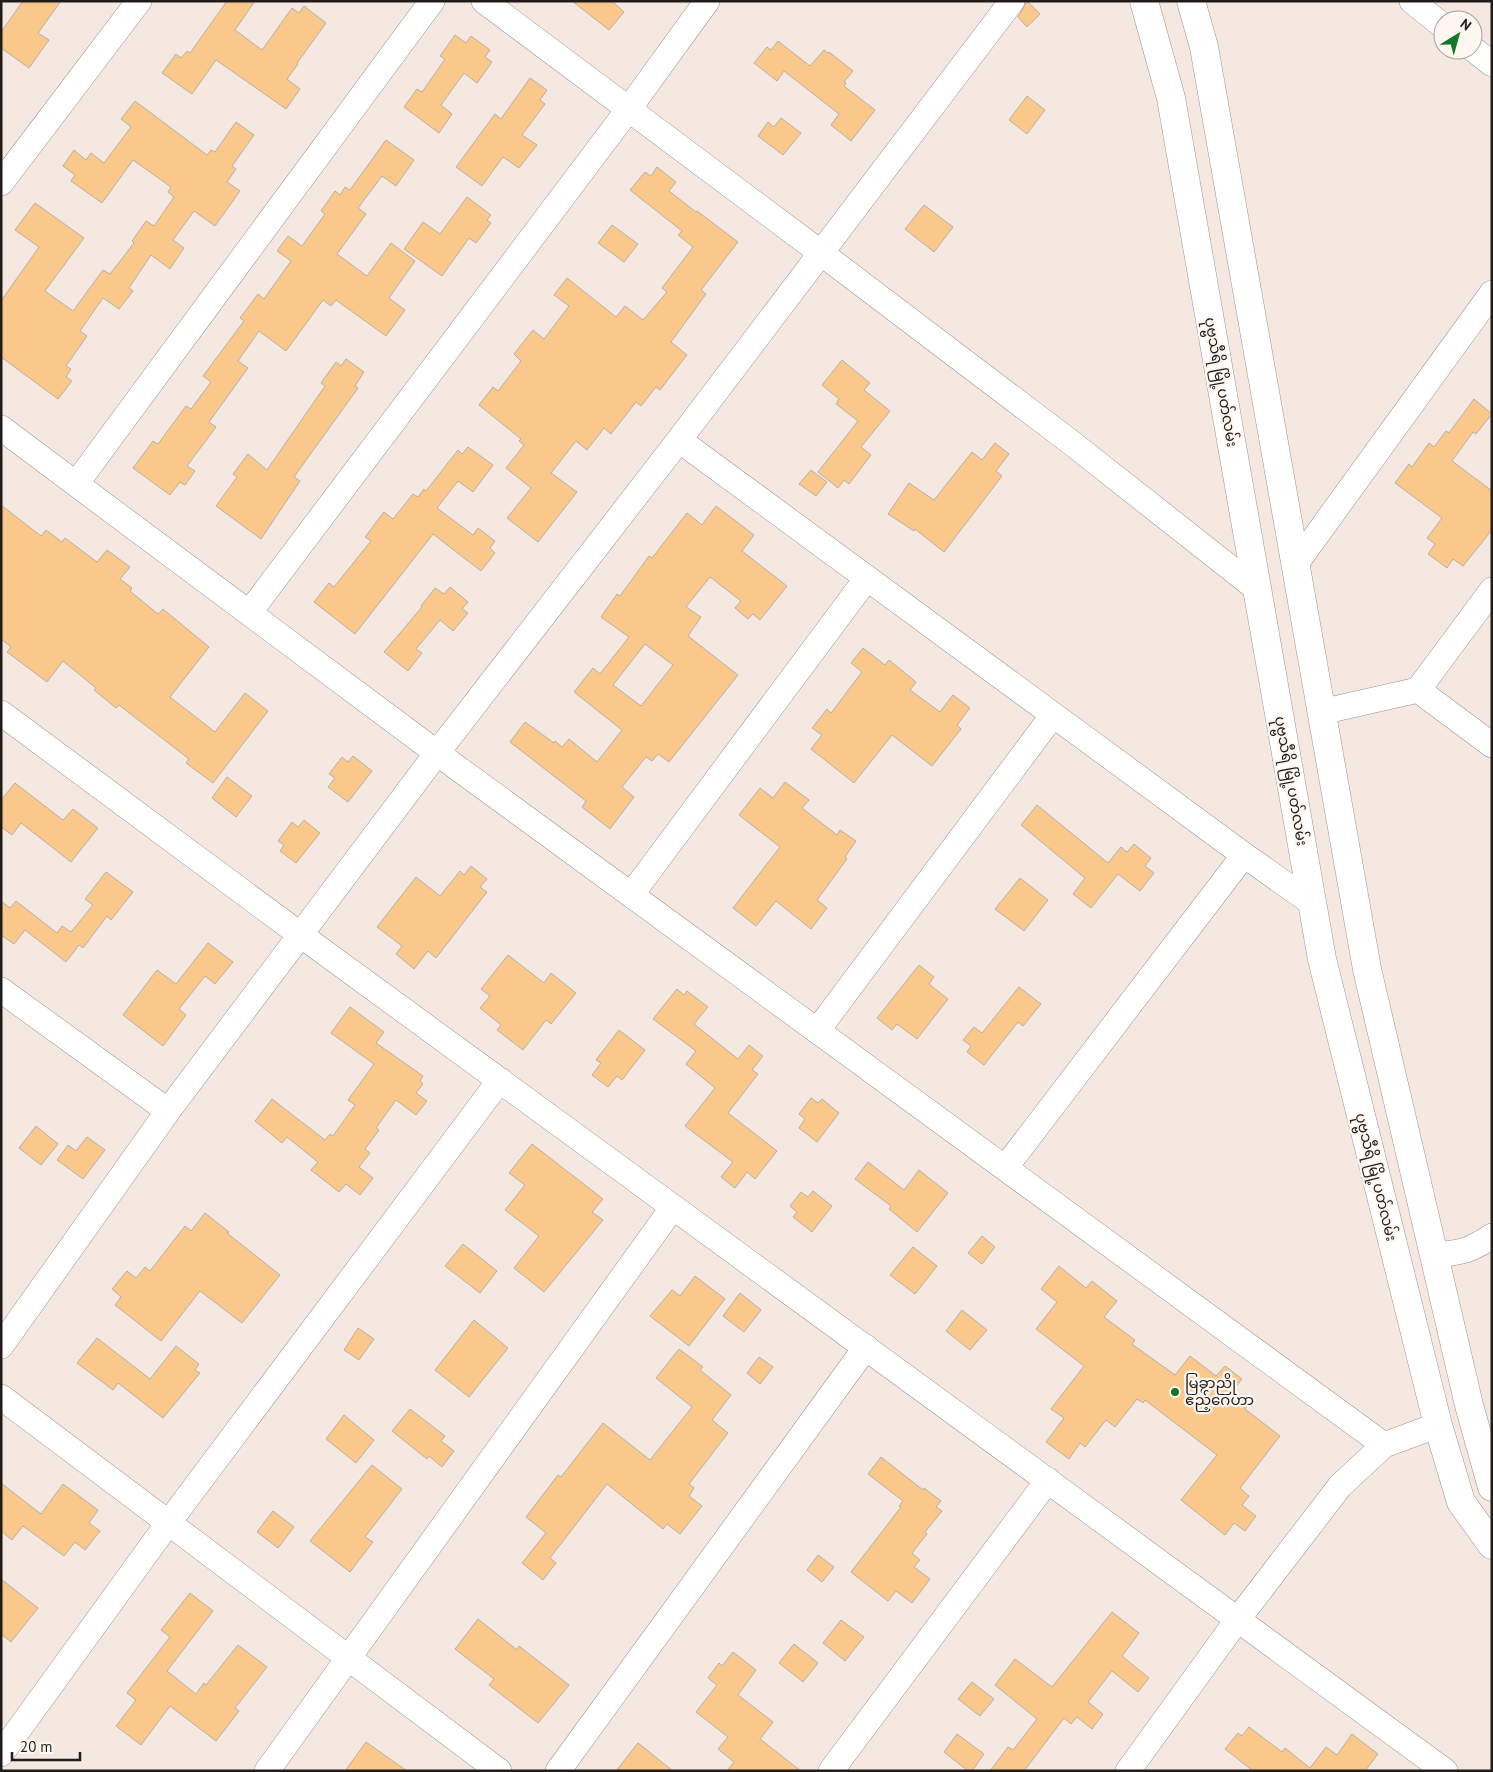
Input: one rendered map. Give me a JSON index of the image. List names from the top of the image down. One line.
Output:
{"streets":{"main road":["ပုဗ္ဗသီရိ မြို့ပတ်လမ်း"]},"places":["မြခွာညို ဧည့်ဂေဟာ"],"scale_bar":"20 m","north":"top right"}
